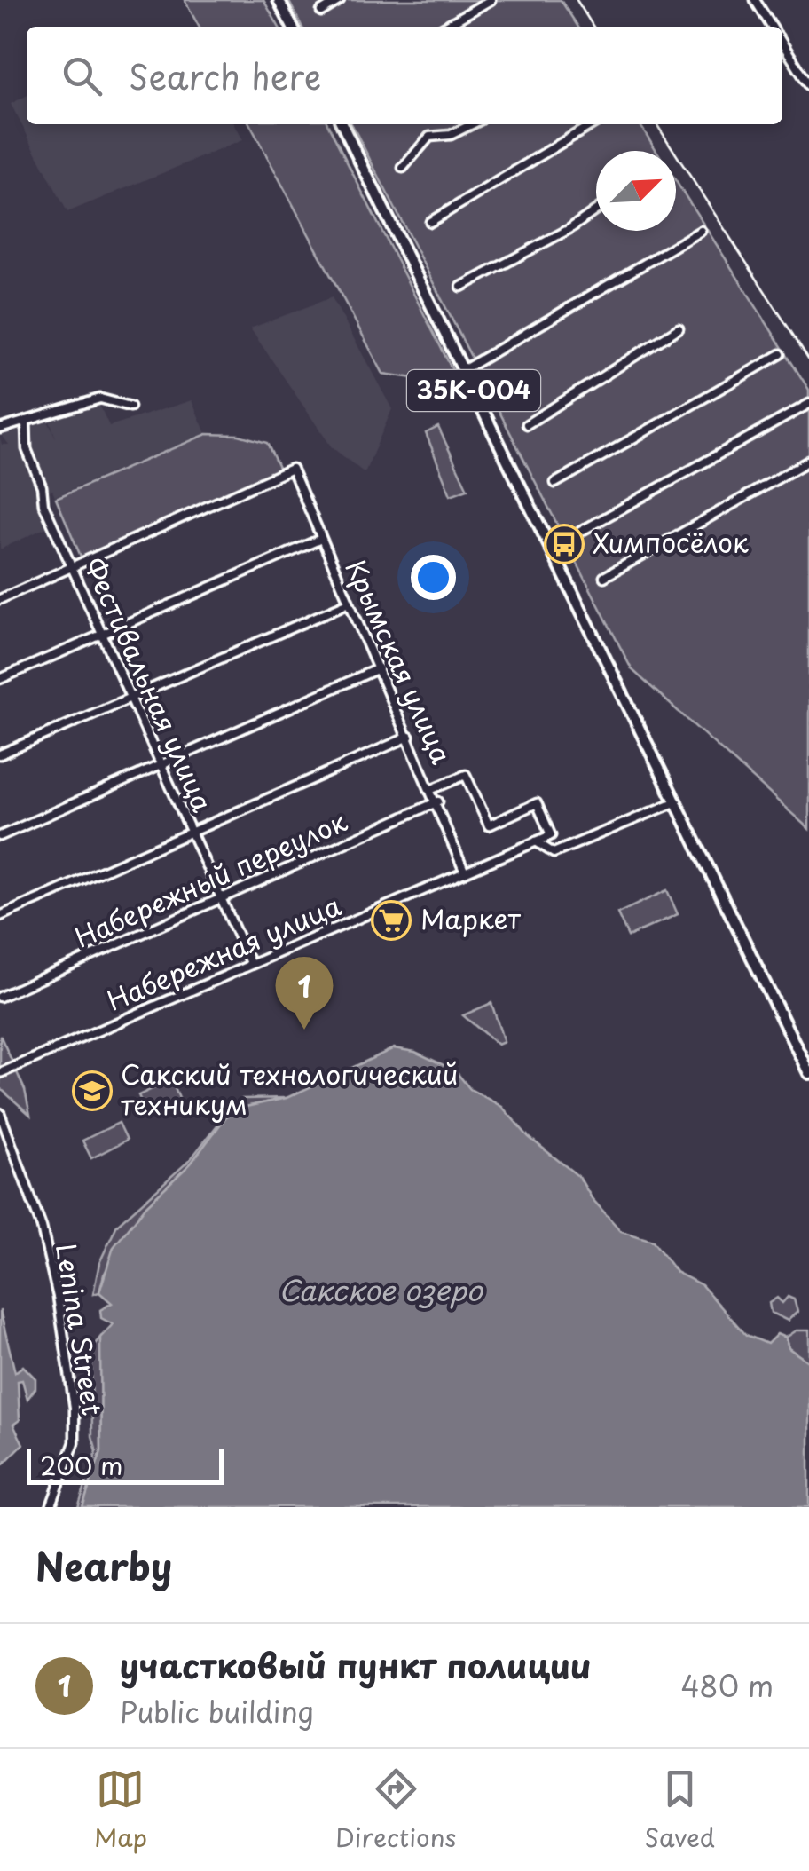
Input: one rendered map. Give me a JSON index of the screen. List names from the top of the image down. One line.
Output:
{"streets":{"main road":["35К-004"],"street":["Крымская улица","Фестивальная улица","Набережный переулок","Набережная улица","Lenina Street"]},"crossings":[["Крымская улица","Фестивальная улица"],["Крымская улица","Набережный переулок"],["Крымская улица","Набережная улица"],["Фестивальная улица","Набережный переулок"],["Фестивальная улица","Набережная улица"]],"water":["Сакское озеро"],"places":{"bus stop":["Химпосёлок"],"supermarket":["Маркет"],"school or university":["Сакский технологический техникум"]},"scale_bar":"200 m","north":"top right","page":{"search":"Search here","pins":"1","scale":"200 m","heading":"Nearby","list":[{"mark":"1","name":"участковый пункт полиции","note":"Public building","value":"480 m"}],"nav":["Map","Directions","Saved"]}}
